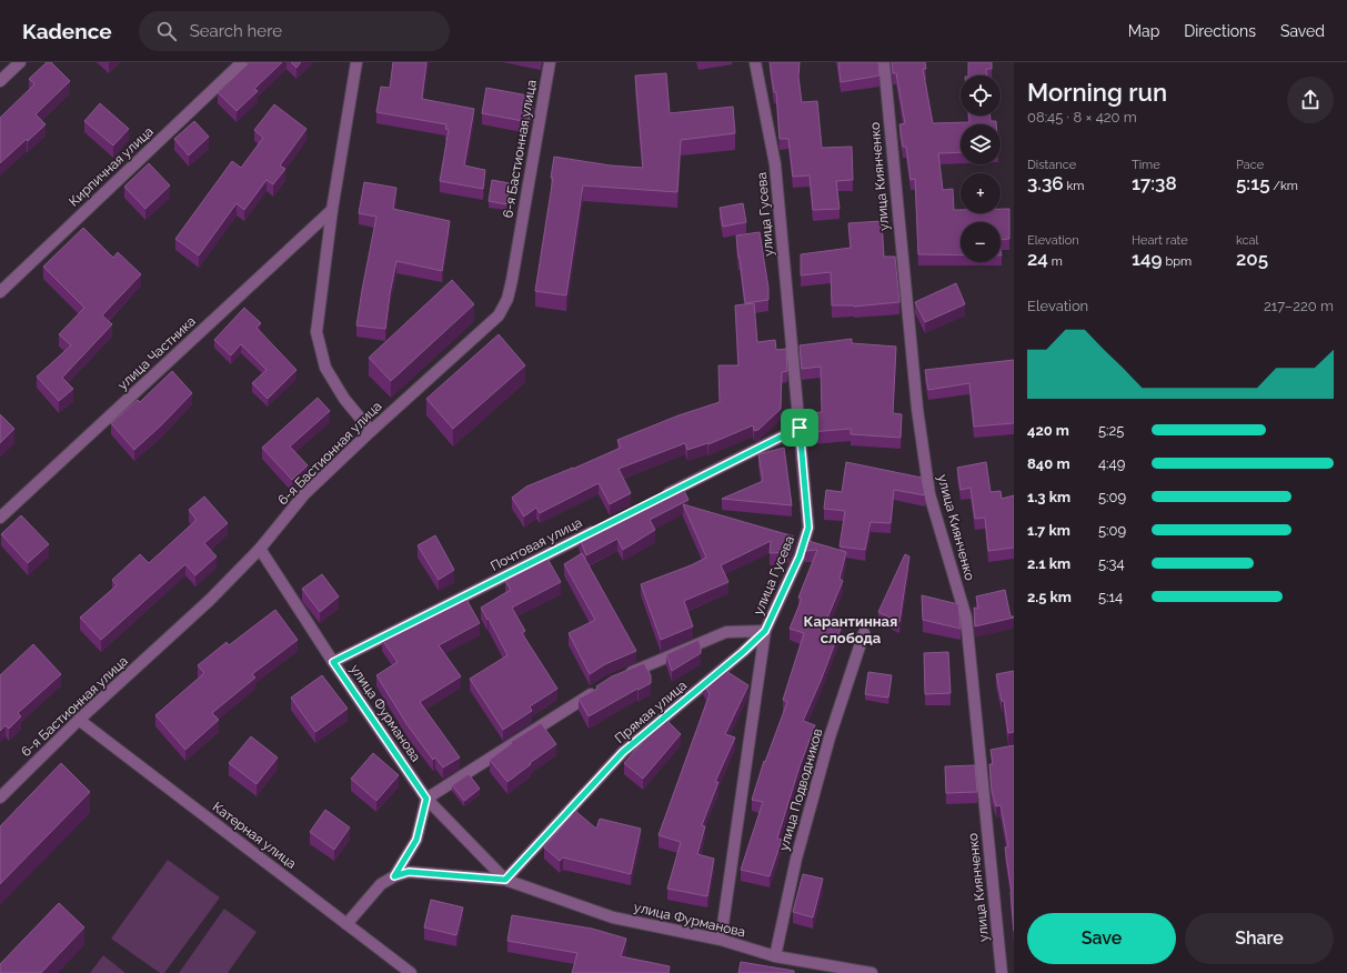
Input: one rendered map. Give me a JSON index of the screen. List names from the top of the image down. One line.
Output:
{"streets":{"street":["6-я Бастионная улица","Кирпичная улица","улица Киянченко","улица Гусева","улица Частника","Почтовая улица","Прямая улица","улица Фурманова","улица Подводников","Катерная улица"]},"crossings":[["6-я Бастионная улица","улица Фурманова"],["6-я Бастионная улица","Катерная улица"],["улица Гусева","Прямая улица"],["улица Гусева","улица Фурманова"],["Почтовая улица","улица Фурманова"],["Прямая улица","улица Фурманова"],["улица Фурманова","улица Подводников"],["улица Фурманова","Катерная улица"]],"districts":["Карантинная слобода"],"page":{"header":"Kadence","search":"Search here","nav":["Map","Directions","Saved"],"heading":["Morning run","08:45 · 8 × 420 m"],"map_buttons":["+","−"],"stats":[["Distance","3.36 km"],["Time","17:38"],["Pace","5:15 /km"],["Elevation","24 m"],["Heart rate","149 bpm"],["kcal","205"]],"chart":["Elevation","217–220 m"],"list":[{"name":"420 m","note":"5:25"},{"name":"840 m","note":"4:49"},{"name":"1.3 km","note":"5:09"},{"name":"1.7 km","note":"5:09"},{"name":"2.1 km","note":"5:34"},{"name":"2.5 km","note":"5:14"}],"buttons":["Save","Share"]}}
